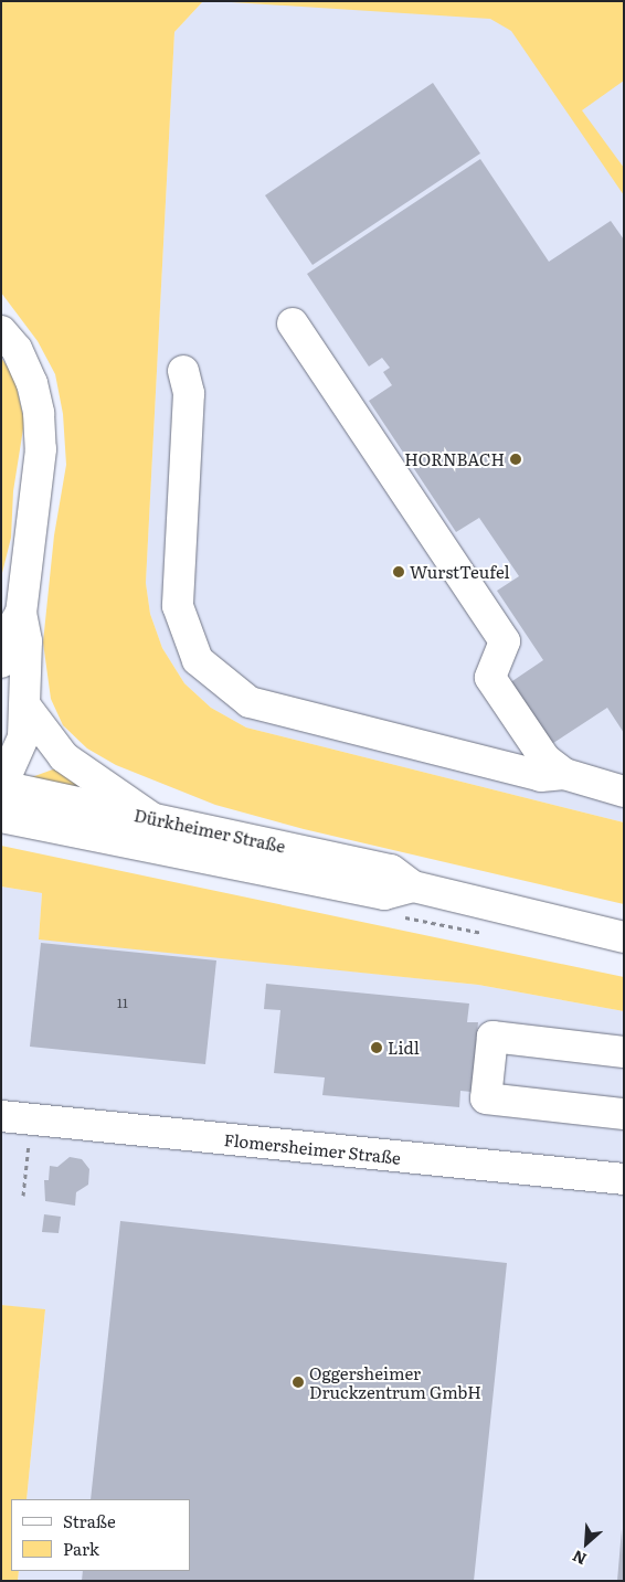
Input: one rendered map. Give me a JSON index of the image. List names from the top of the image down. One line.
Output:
{"streets":{"main road":["Dürkheimer Straße","Flomersheimer Straße"]},"places":["HORNBACH","WurstTeufel","Lidl","Oggersheimer Druckzentrum GmbH"],"house_numbers":["11"],"legend":["Straße","Park"],"north":"bottom left"}
